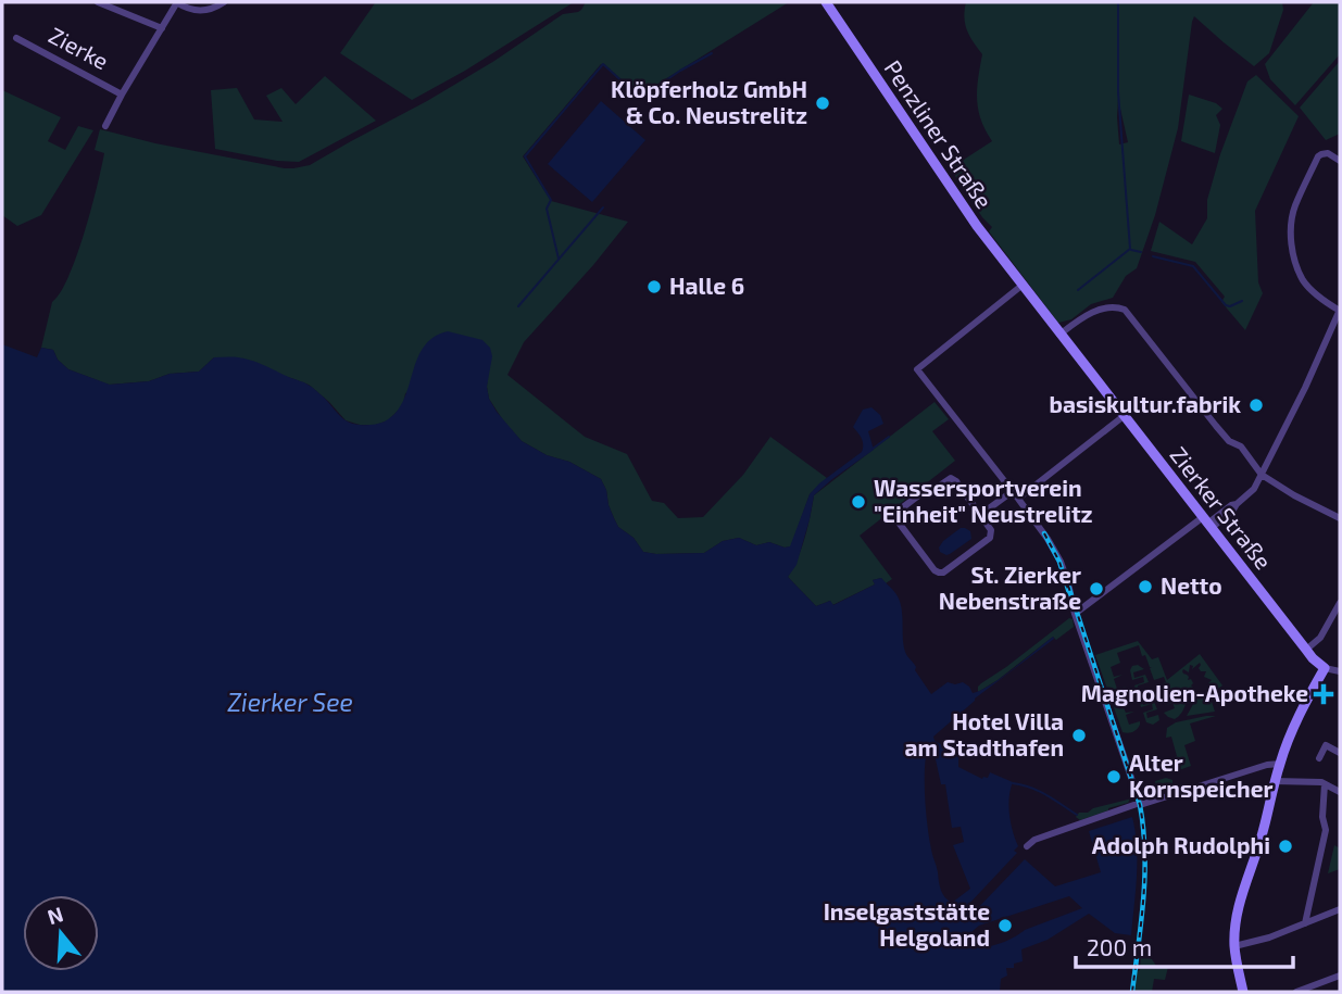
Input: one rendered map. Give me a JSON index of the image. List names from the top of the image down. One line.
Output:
{"streets":{"main road":["Penzliner Straße","Zierker Straße"],"street":["Zierke"]},"crossings":[["Penzliner Straße","Zierker Straße"]],"water":["Zierker See"],"places":{"other":["Klöpferholz GmbH & Co. Neustrelitz","Halle 6","basiskultur.fabrik","Wassersportverein \"Einheit\" Neustrelitz","Netto","St. Zierker Nebenstraße","Hotel Villa am Stadthafen","Alter Kornspeicher","Adolph Rudolphi","Inselgaststätte Helgoland"],"health":["Magnolien-Apotheke"]},"scale_bar":"200 m","north":"top"}
